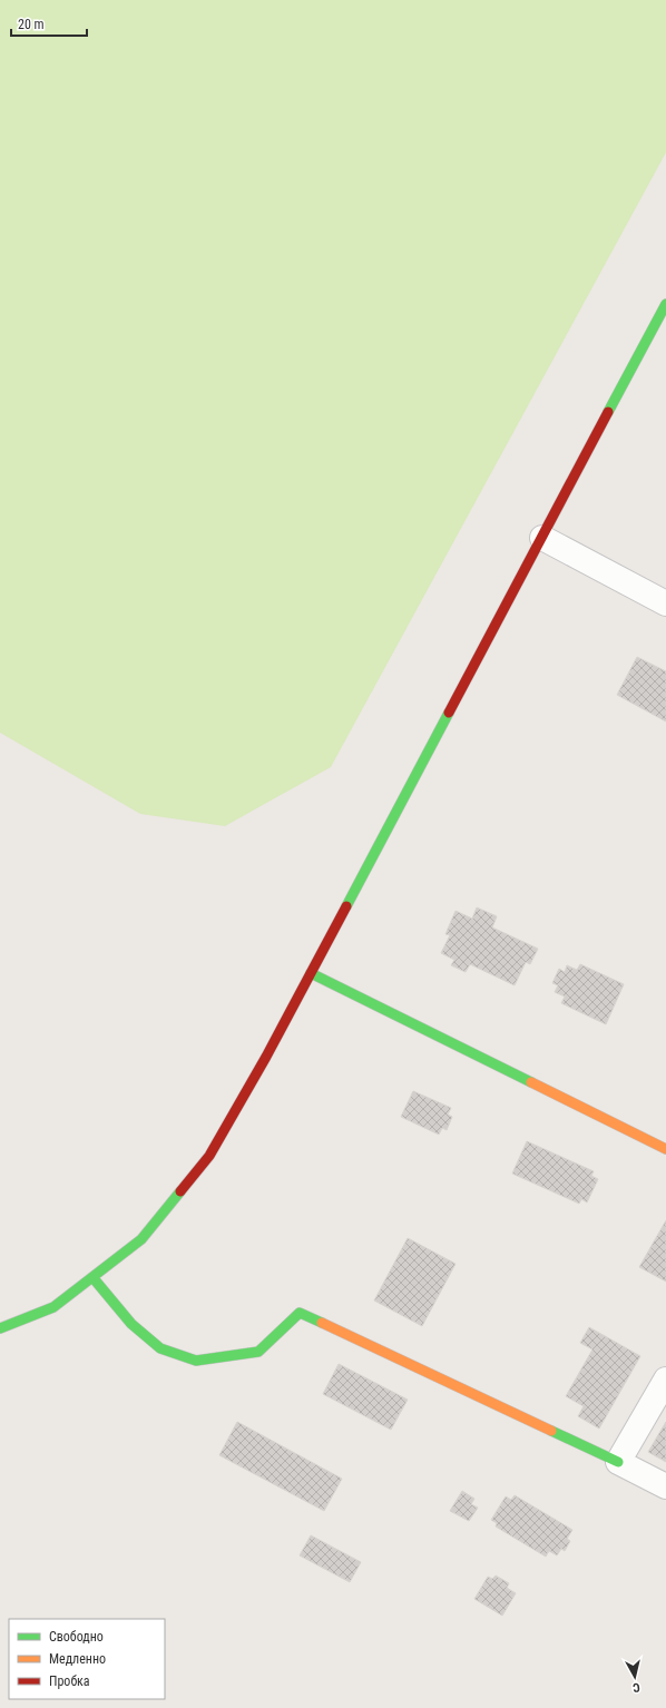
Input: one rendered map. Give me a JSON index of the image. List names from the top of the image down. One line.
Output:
{"legend":["Свободно","Медленно","Пробка"],"scale_bar":"20 m","north":"bottom"}
